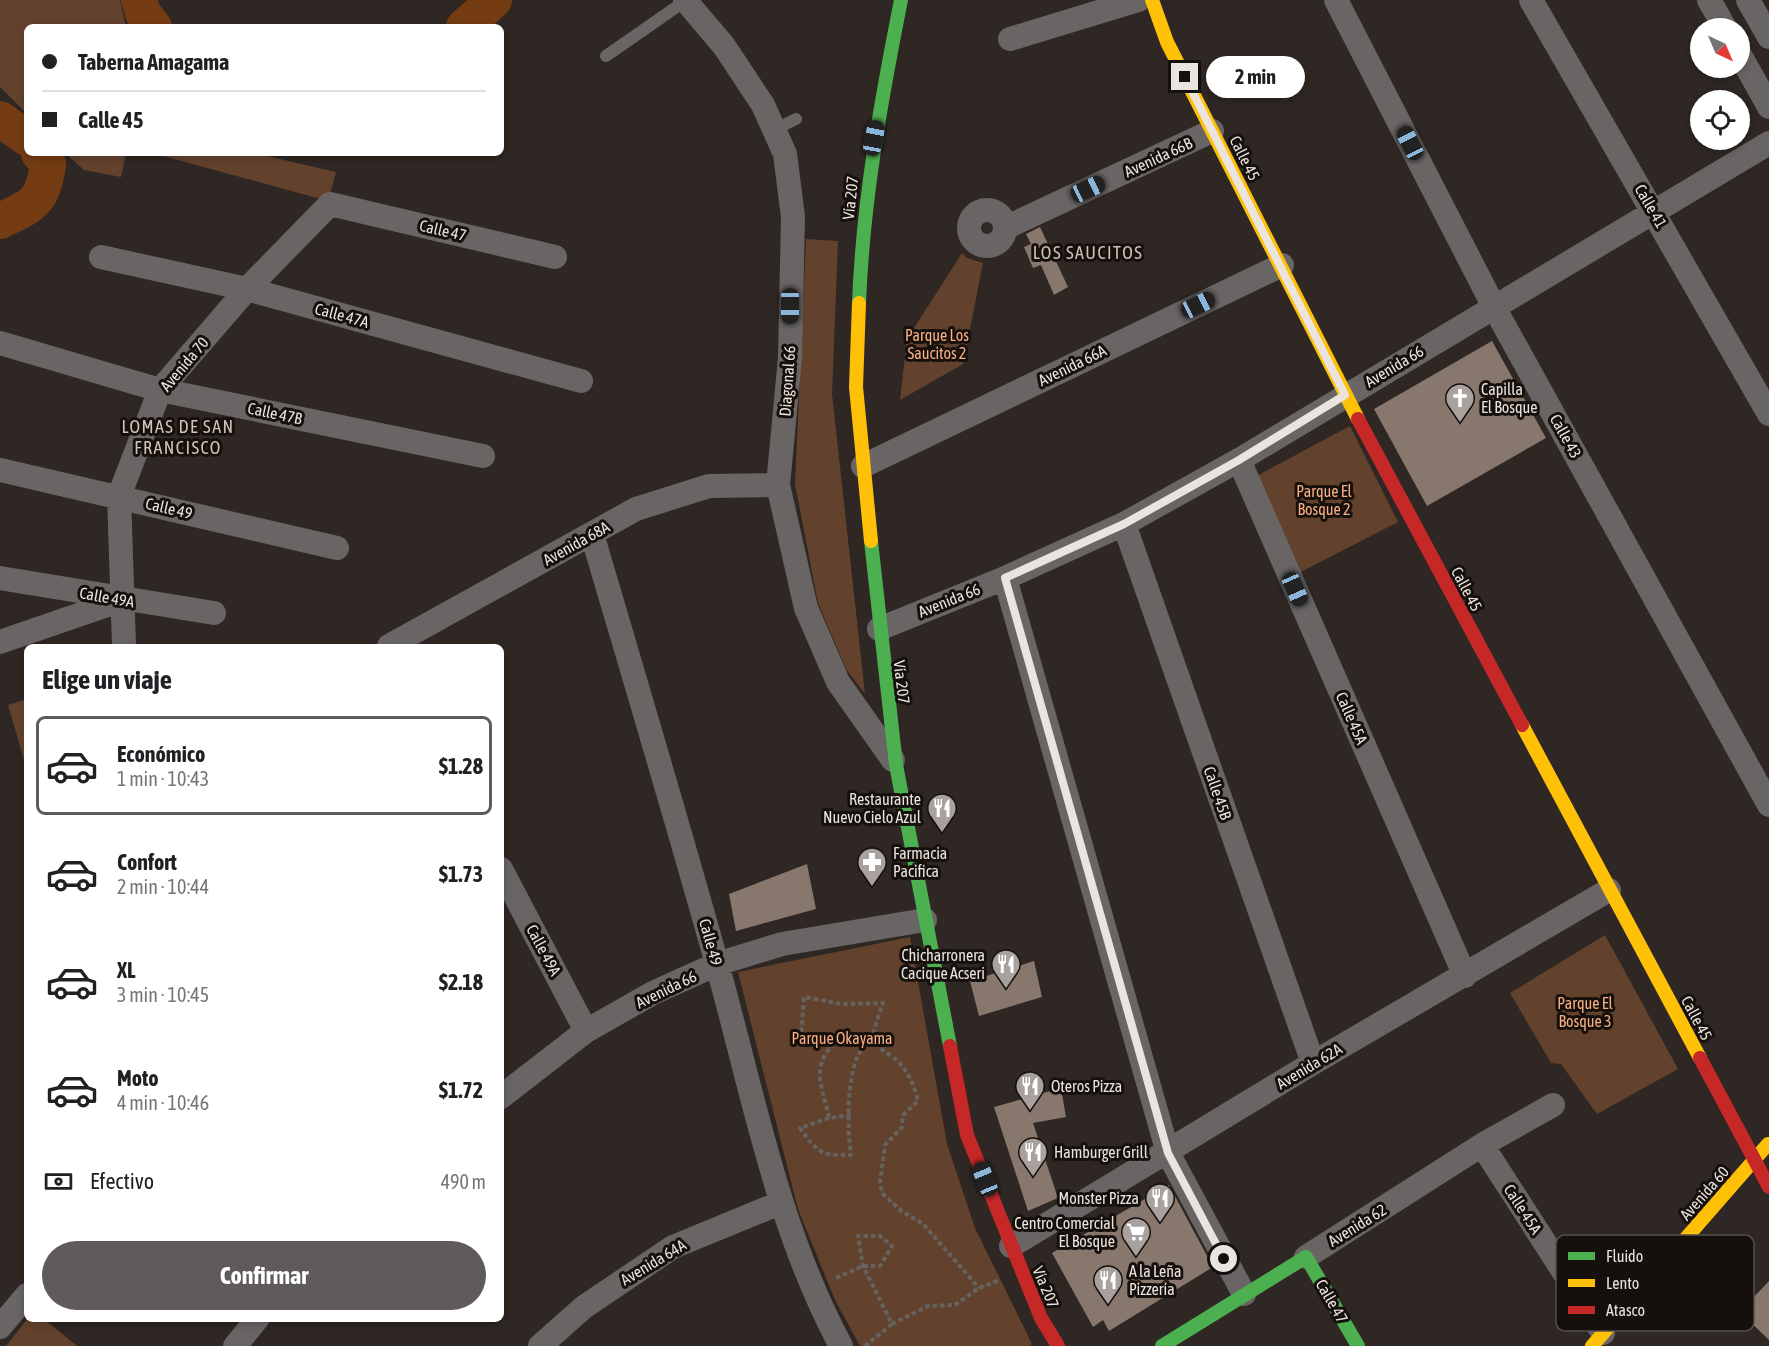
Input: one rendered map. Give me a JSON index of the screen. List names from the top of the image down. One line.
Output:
{"streets":{"street":["Avenida 66B","Calle 45","Vía 207","Calle 41","Calle 47","Calle 47A","Avenida 70","Avenida 66A","Avenida 66","Diagonal 66","Calle 47B","Calle 43","Calle 49","Avenida 68A","Calle 49A","Calle 45A","Calle 45B","Avenida 62A","Avenida 60","Avenida 62","Avenida 64A"]},"crossings":[["Avenida 66B","Calle 45"],["Calle 45","Avenida 66A"],["Calle 45","Avenida 66"],["Calle 45","Avenida 62A"],["Calle 45","Avenida 60"],["Vía 207","Avenida 66A"],["Vía 207","Avenida 66"],["Vía 207","Diagonal 66"],["Vía 207","Avenida 62A"],["Calle 41","Avenida 66"],["Calle 47","Avenida 70"],["Calle 47","Avenida 62"],["Calle 47A","Avenida 70"],["Avenida 70","Calle 47B"],["Avenida 70","Calle 49"],["Avenida 70","Calle 49A"],["Avenida 66","Calle 43"],["Avenida 66","Calle 49"],["Avenida 66","Calle 49A"],["Avenida 66","Calle 45A"],["Avenida 66","Calle 45B"],["Diagonal 66","Avenida 68A"],["Calle 49","Avenida 68A"],["Calle 49","Avenida 64A"],["Calle 45A","Avenida 62A"],["Calle 45A","Avenida 62"],["Calle 45B","Avenida 62A"]],"districts":["LOS SAUCITOS","LOMAS DE SAN FRANCISCO"],"parks":["Parque Los Saucitos 2","Parque El Bosque 2","Parque El Bosque 3","Parque Okayama"],"places":{"church":["Capilla El Bosque"],"restaurant":["Restaurante Nuevo Cielo Azul","Chicharronera Cacique Acseri","Oteros Pizza","Hamburger Grill","Monster Pizza","A la Leña Pizzería"],"pharmacy":["Farmacia Pacifica"],"supermarket":["Centro Comercial El Bosque"]},"legend":["Fluido","Lento","Atasco"],"north":"bottom right","page":{"banner":["Taberna Amagama","Calle 45"],"bubble":"2 min","heading":"Elige un viaje","list":[{"name":"Económico","note":"1 min · 10:43","value":"$1.28"},{"name":"Confort","note":"2 min · 10:44","value":"$1.73"},{"name":"XL","note":"3 min · 10:45","value":"$2.18"},{"name":"Moto","note":"4 min · 10:46","value":"$1.72"}],"pay":["Efectivo","490 m"],"buttons":"Confirmar"}}
